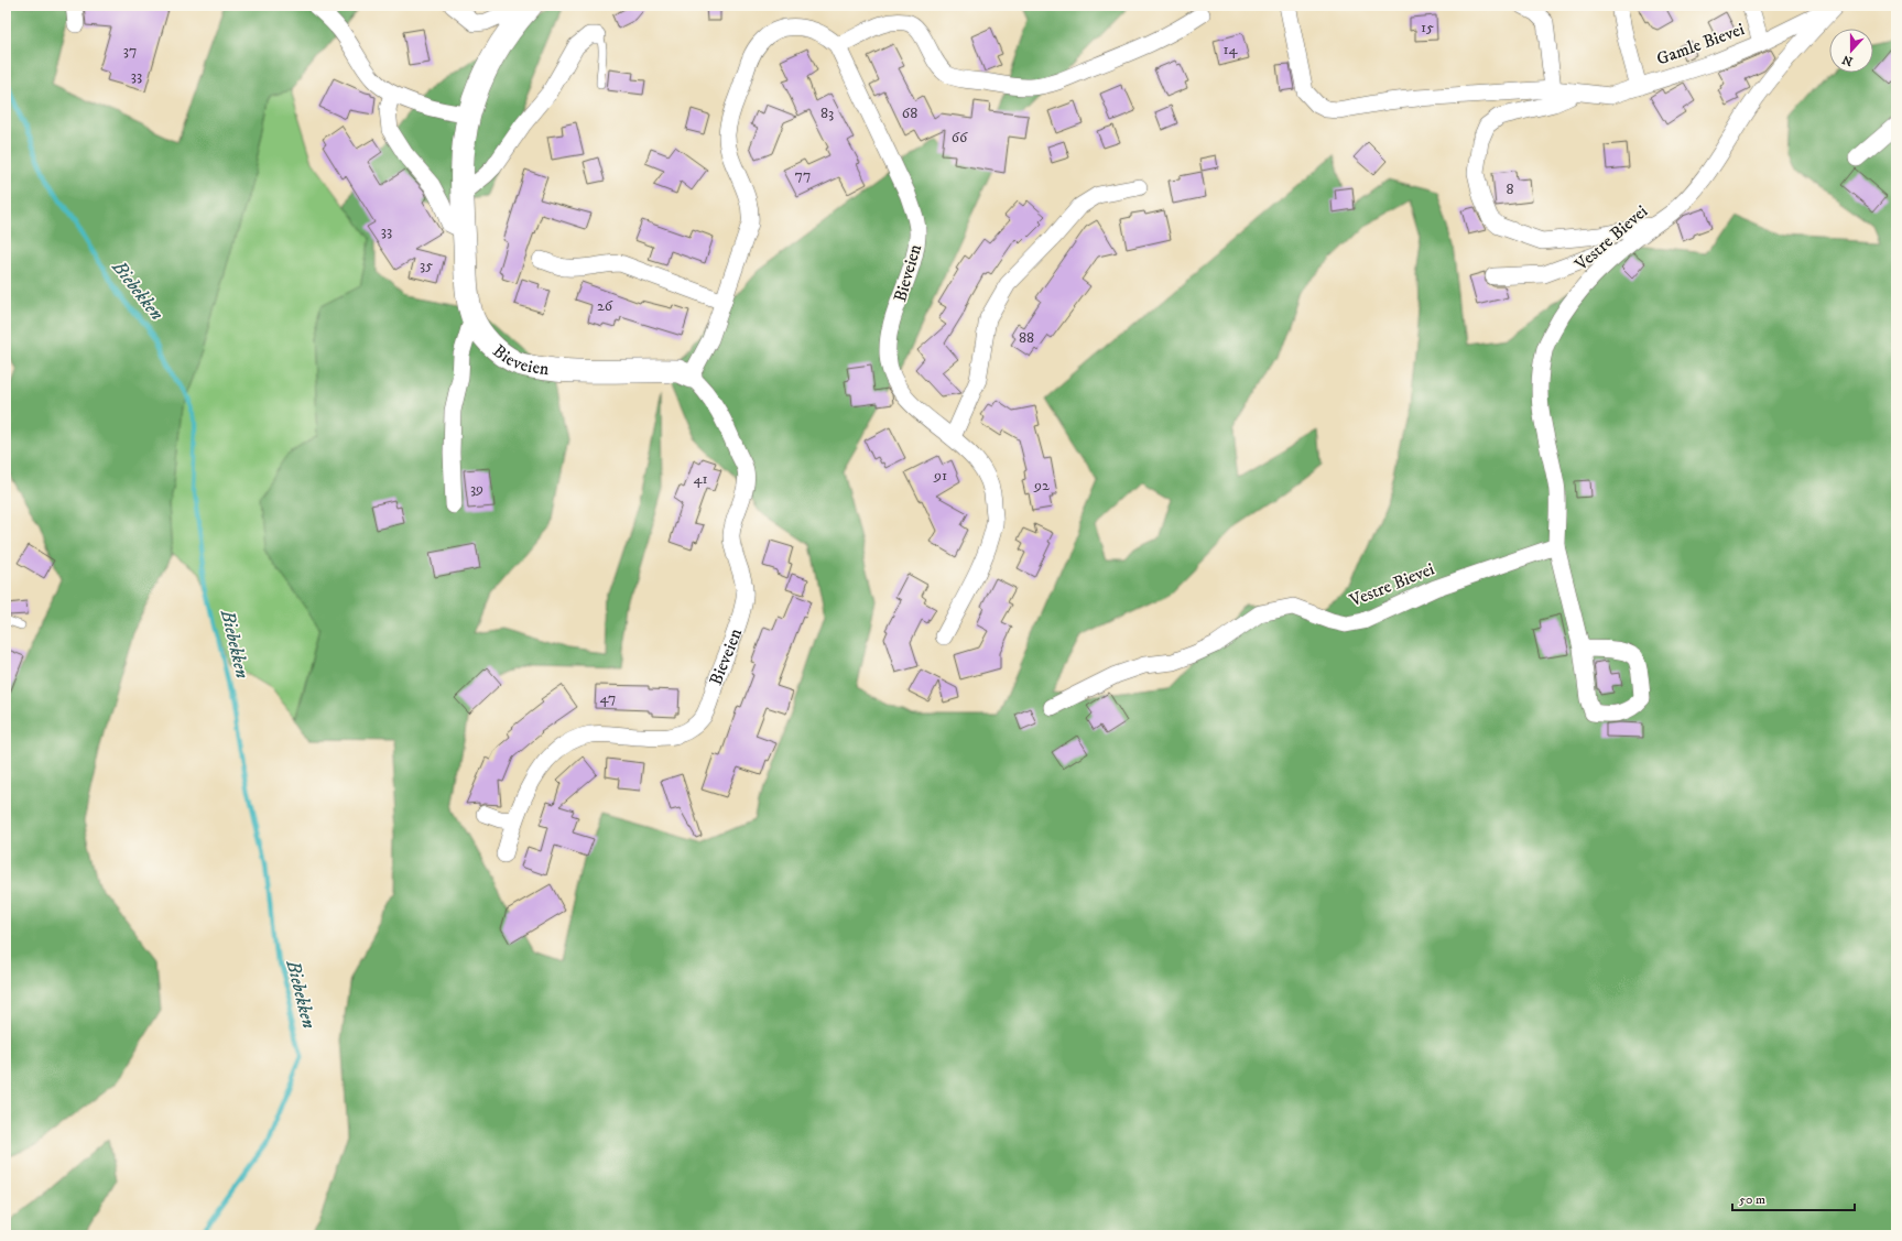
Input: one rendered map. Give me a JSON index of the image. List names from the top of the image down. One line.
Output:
{"streets":{"street":["Gamle Bievei","Vestre Bievei","Bieveien"]},"crossings":[["Gamle Bievei","Vestre Bievei"]],"water":["Biebekken"],"house_numbers":["15","14","37","33","83","68","66","77","8","33","35","26","88","91","41","92","39","47"],"scale_bar":"50 m","north":"bottom"}
